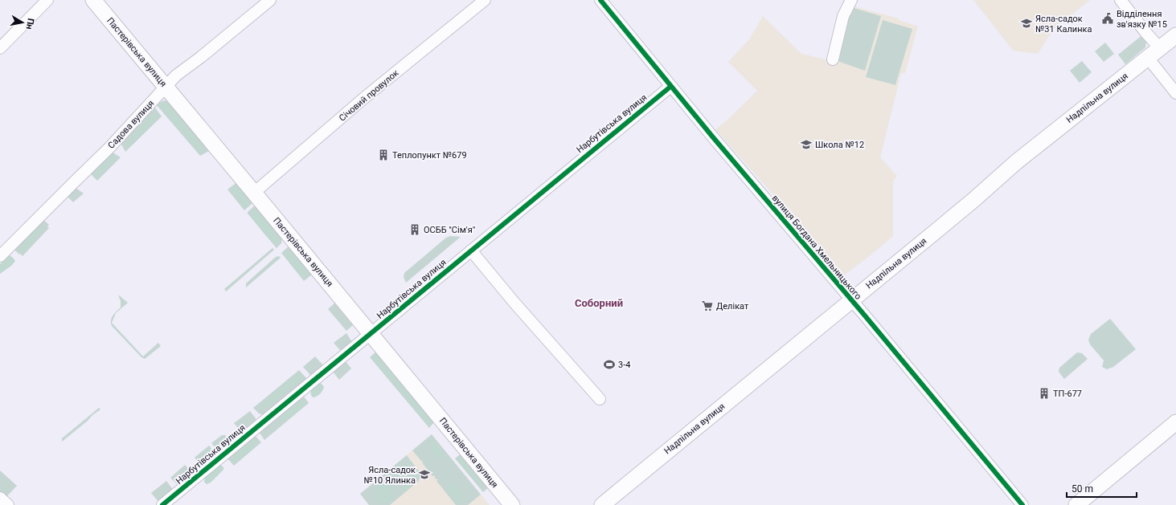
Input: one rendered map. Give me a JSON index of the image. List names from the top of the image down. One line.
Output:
{"streets":{"main road":["Пастерівська вулиця","Надпільна вулиця"],"street":["Січовий провулок","Нарбутівська вулиця","Садова вулиця","вулиця Богдана Хмельницького"]},"crossings":[["Пастерівська вулиця","Січовий провулок"],["Пастерівська вулиця","Нарбутівська вулиця"],["Пастерівська вулиця","Садова вулиця"],["Надпільна вулиця","вулиця Богдана Хмельницького"],["Нарбутівська вулиця","вулиця Богдана Хмельницького"]],"districts":["Соборний"],"places":{"public building":["Відділення зв'язку №15"],"school or university":["Ясла-садок №31 Калинка","Школа №12","Ясла-садок №10 Ялинка"],"building":["Теплопункт №679","ОСББ \"Сім'я\"","ТП-677"],"supermarket":["Делікат"],"sports":["3-4"]},"scale_bar":"50 m","north":"right"}
